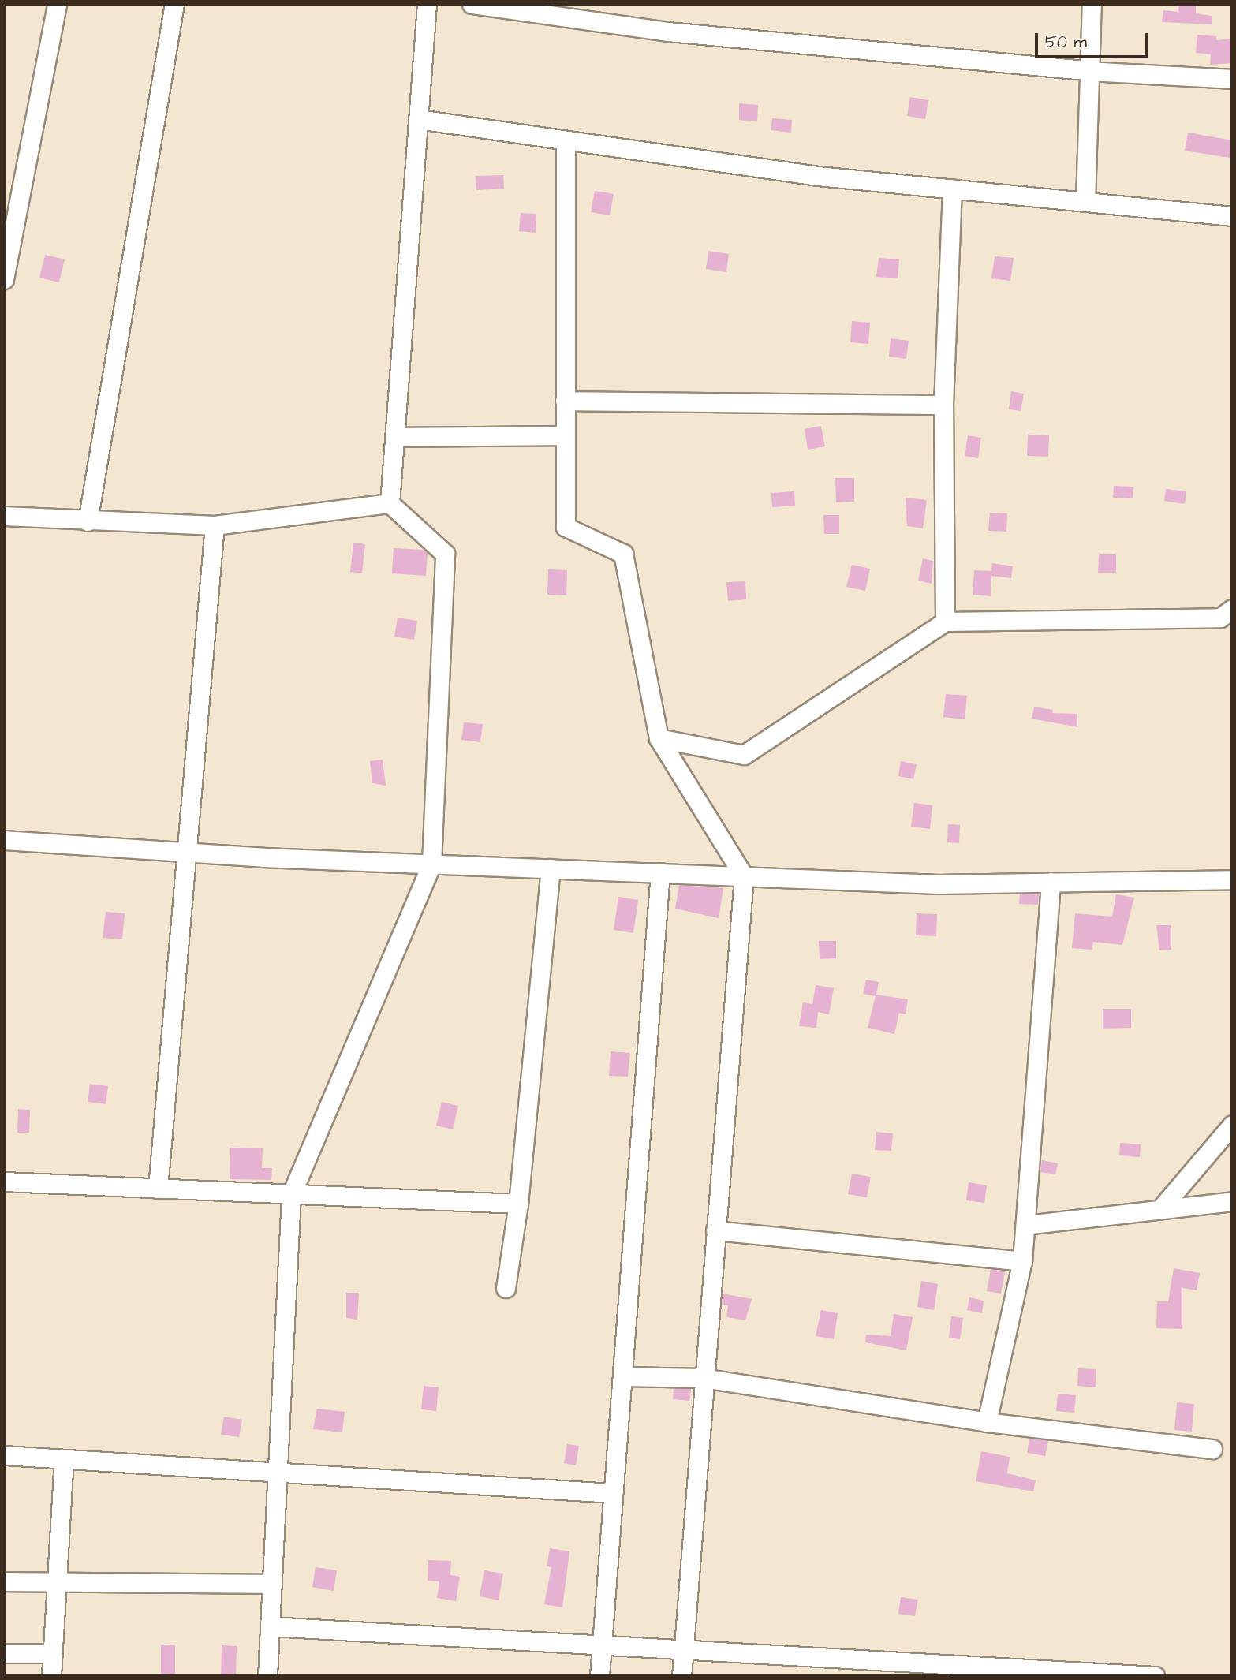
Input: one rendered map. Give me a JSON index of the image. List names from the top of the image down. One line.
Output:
{"scale_bar":"50 m"}
